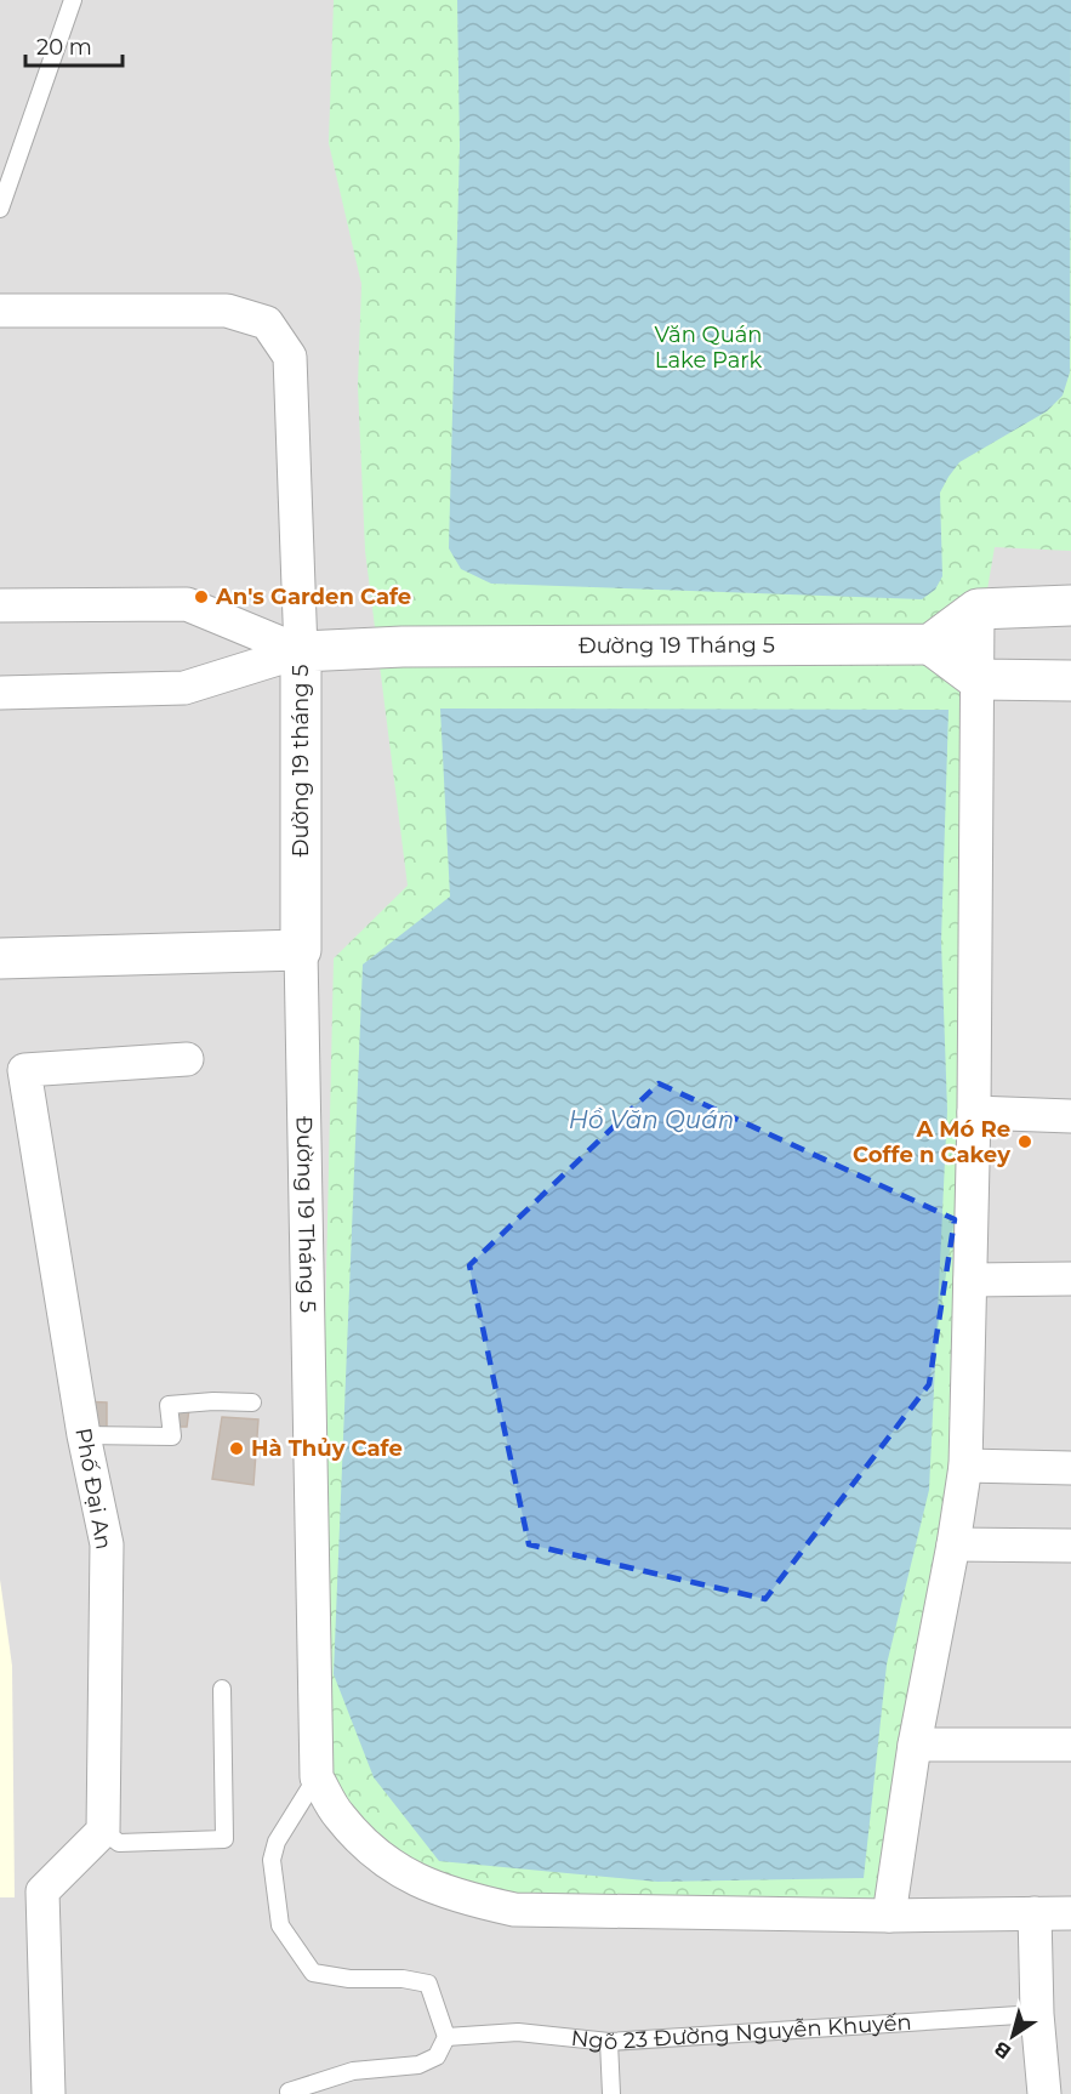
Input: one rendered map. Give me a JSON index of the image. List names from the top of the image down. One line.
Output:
{"streets":{"street":["Đường 19 Tháng 5","Đường 19 tháng 5","Phố Đại An"],"lane":["Ngõ 23 Đường Nguyễn Khuyến"]},"crossings":[["Đường 19 Tháng 5","Đường 19 tháng 5"]],"water":["Hồ Văn Quán"],"parks":["Văn Quán Lake Park"],"places":["An's Garden Cafe","A Mó Re Coffe n Cakey","Hà Thủy Cafe"],"scale_bar":"20 m","north":"bottom left"}
